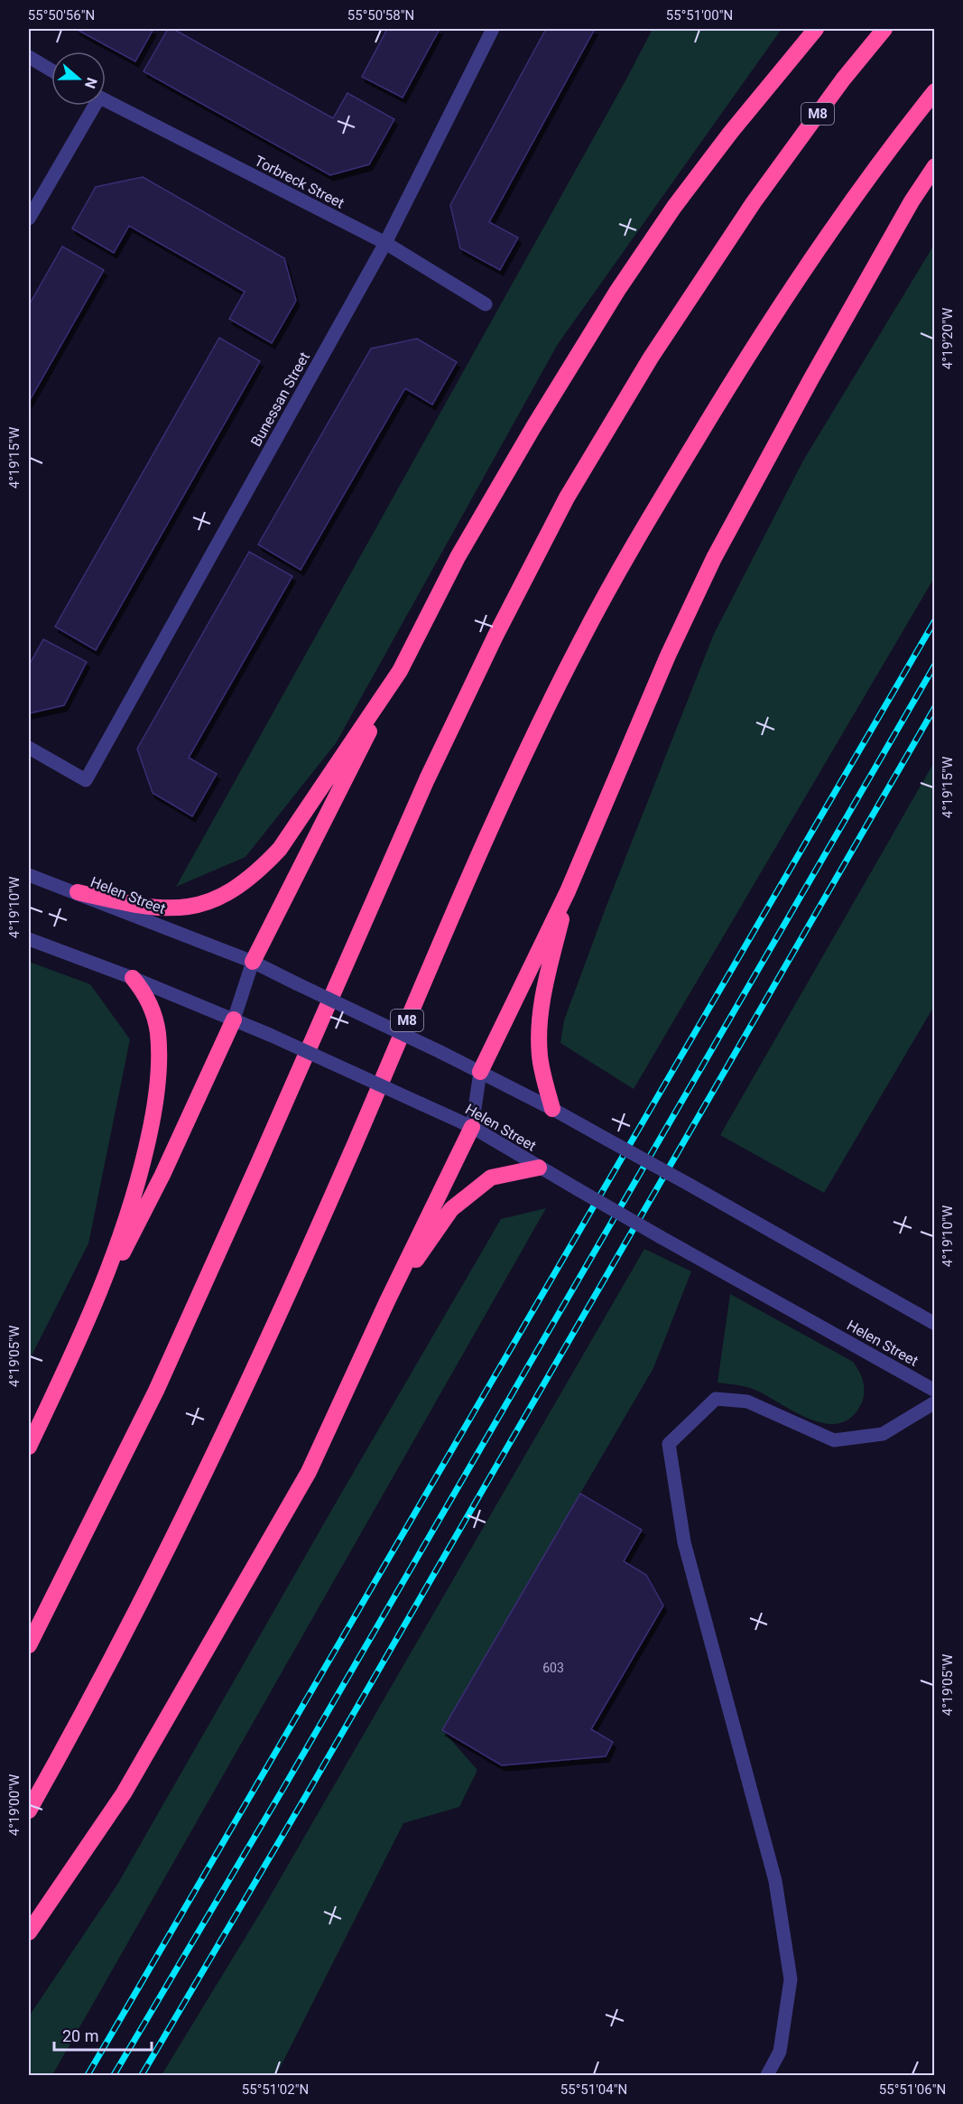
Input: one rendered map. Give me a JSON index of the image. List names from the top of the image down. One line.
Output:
{"streets":{"highway":["M8"],"street":["Torbreck Street","Bunessan Street","Helen Street"]},"crossings":[["Torbreck Street","Bunessan Street"]],"house_numbers":["603"],"scale_bar":"20 m","north":"right","coordinates":["55°50'56\"N","55°50'58\"N","55°51'00\"N","4°19'20\"W","4°19'15\"W","4°19'10\"W","4°19'05\"W","4°19'00\"W","55°51'02\"N","55°51'04\"N","55°51'06\"N"]}
